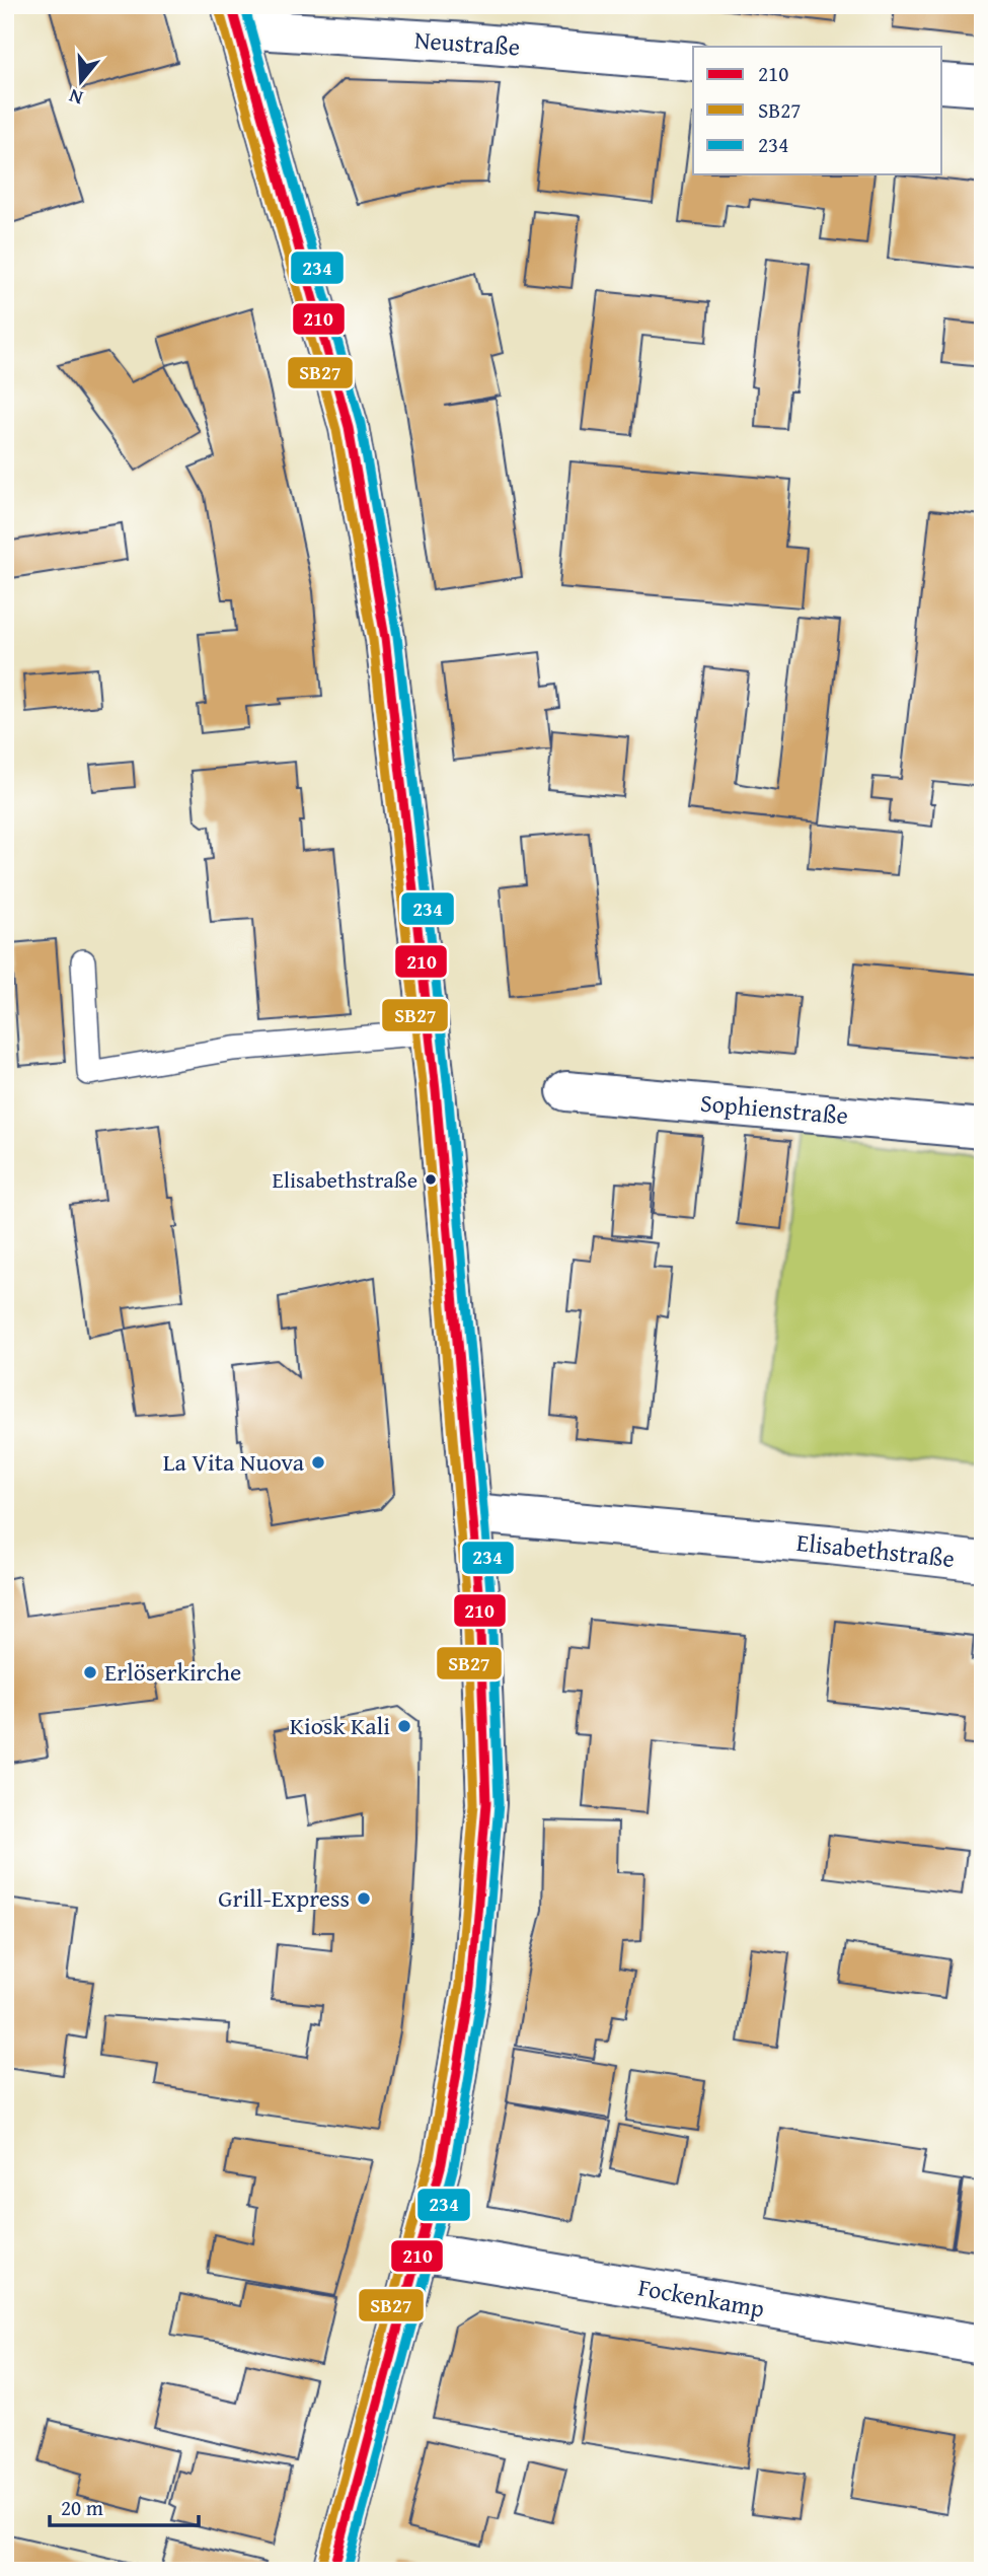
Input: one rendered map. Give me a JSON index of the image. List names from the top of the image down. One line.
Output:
{"streets":{"street":["Neustraße","Sophienstraße","Elisabethstraße","Fockenkamp"]},"places":["Elisabethstraße","La Vita Nuova","Erlöserkirche","Kiosk Kali","Grill-Express"],"lines":["transit line 210","transit line 234","transit line SB27"],"legend":["210","SB27","234"],"scale_bar":"20 m","north":"bottom"}
